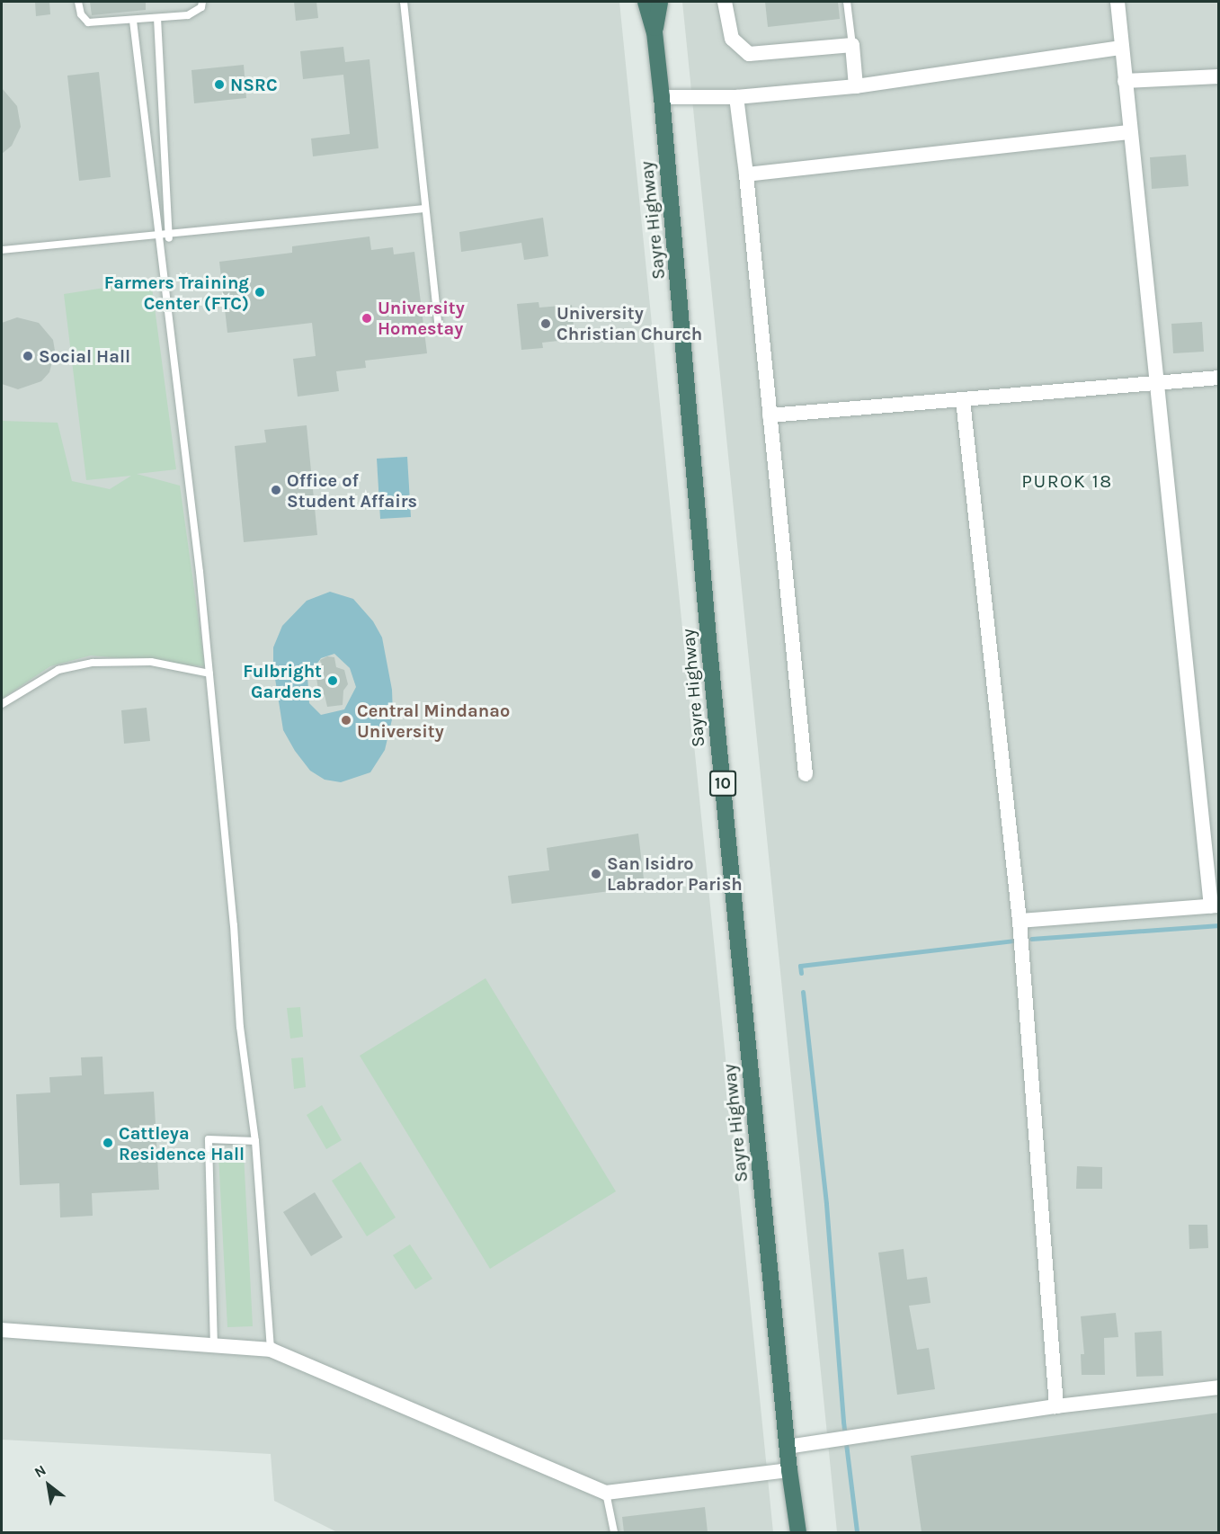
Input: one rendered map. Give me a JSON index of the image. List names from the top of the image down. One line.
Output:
{"streets":{"highway":["Sayre Highway","10"]},"districts":["PUROK 18"],"places":["NSRC","Farmers Training Center (FTC)","University Homestay","University Christian Church","Social Hall","Office of Student Affairs","Fulbright Gardens","Central Mindanao University","San Isidro Labrador Parish","Cattleya Residence Hall"],"north":"top left"}
